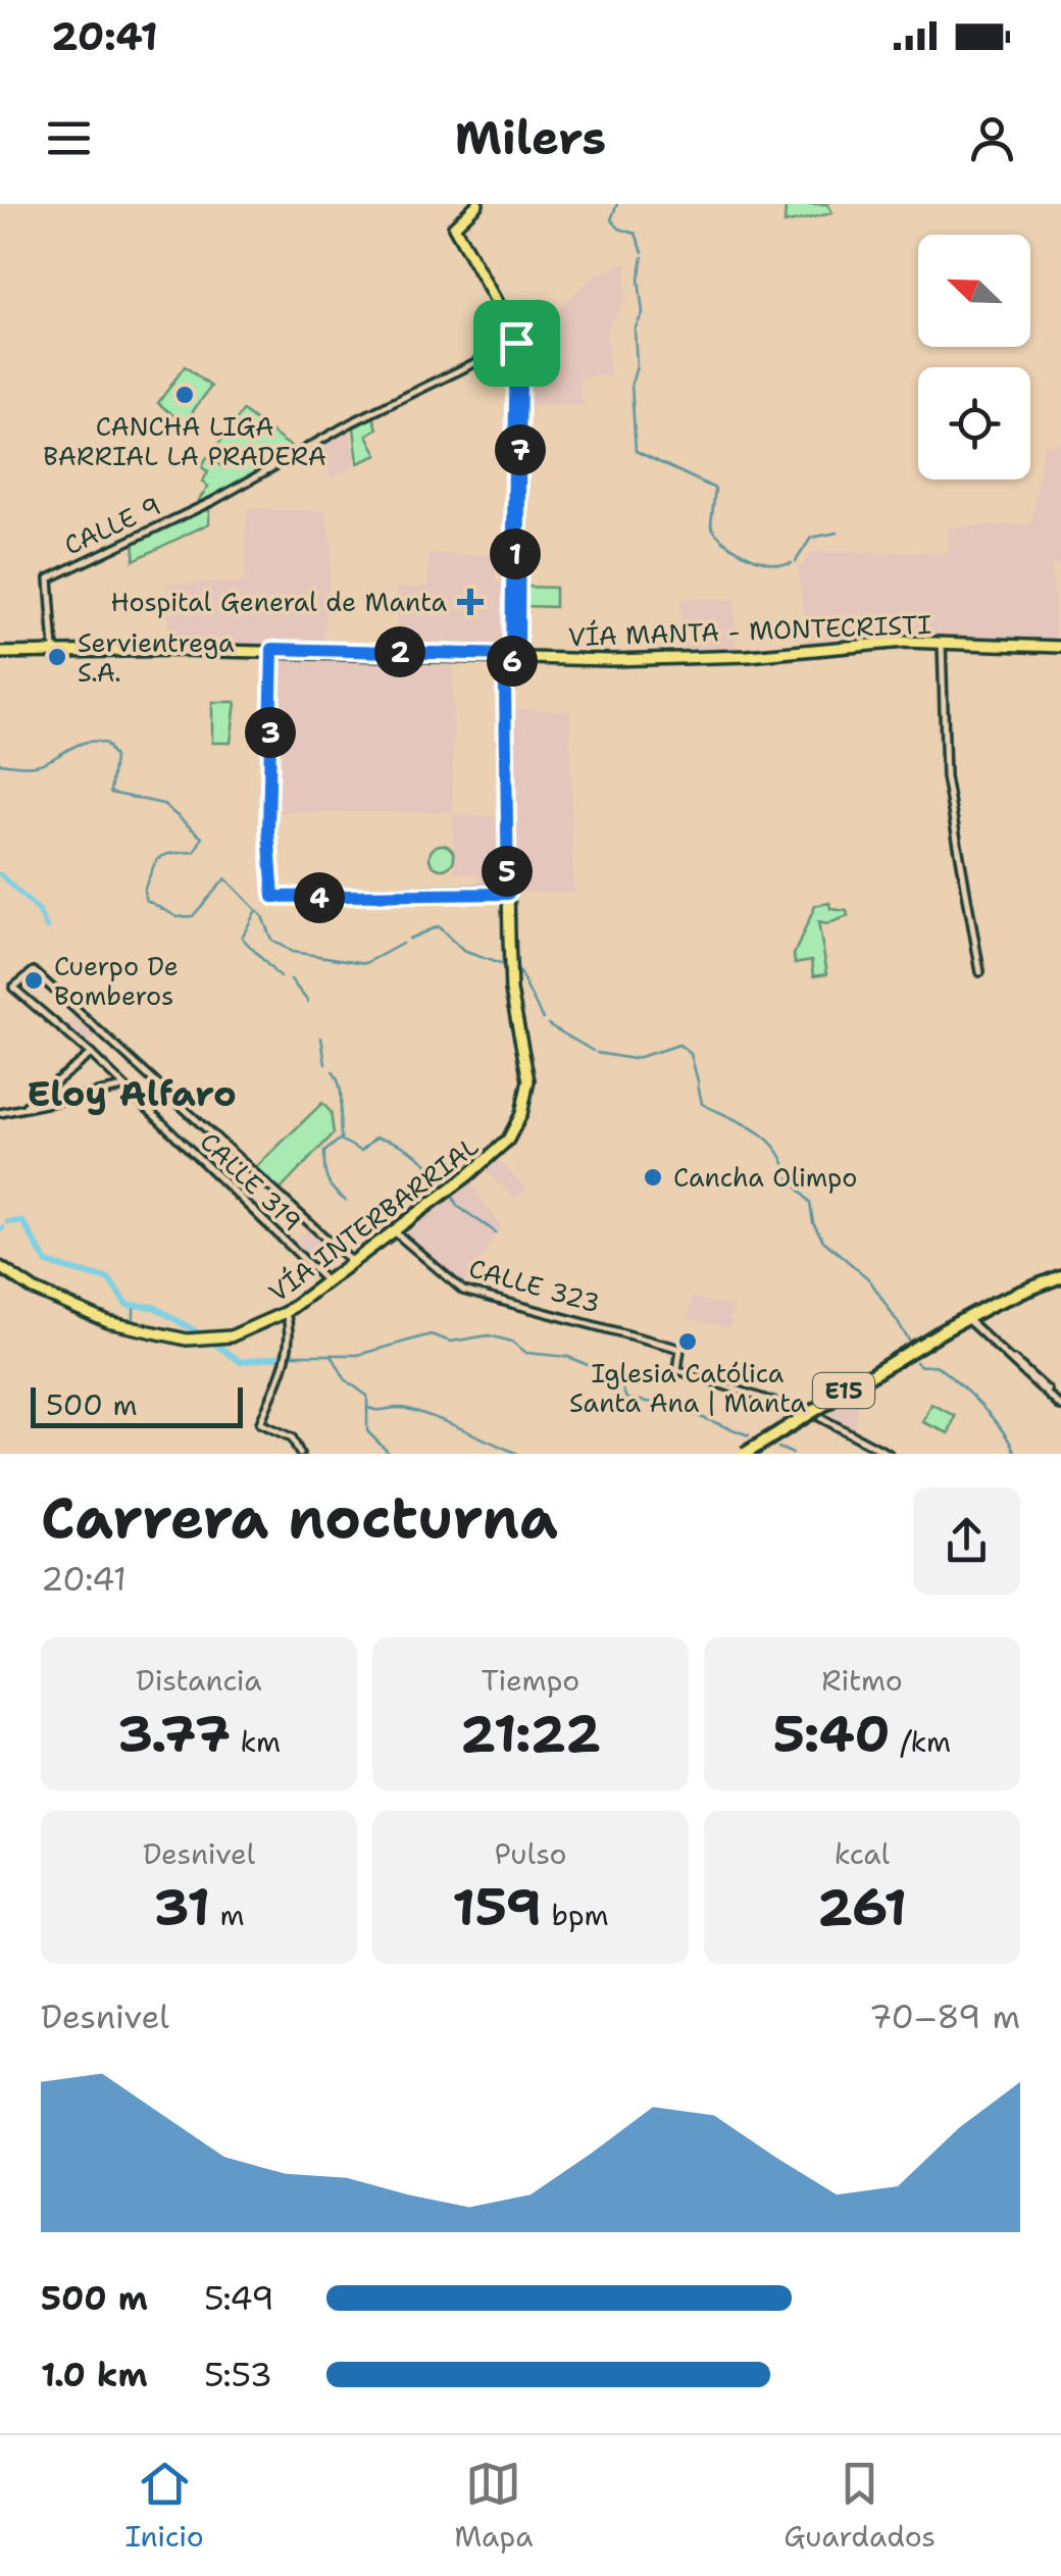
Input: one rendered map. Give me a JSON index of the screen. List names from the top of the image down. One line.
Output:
{"streets":{"highway":["E15"],"main road":["VÍA MANTA - MONTECRISTI","VÍA INTERBARRIAL"],"street":["CALLE 9","CALLE 319","CALLE 323"]},"crossings":[["CALLE 9","VÍA MANTA - MONTECRISTI"],["CALLE 9","VÍA INTERBARRIAL"],["VÍA MANTA - MONTECRISTI","VÍA INTERBARRIAL"],["CALLE 319","VÍA INTERBARRIAL"],["VÍA INTERBARRIAL","CALLE 323"]],"districts":["Eloy Alfaro"],"places":{"other":["CANCHA LIGA BARRIAL LA PRADERA","Servientrega S.A.","Cuerpo De Bomberos","Cancha Olimpo","Iglesia Católica Santa Ana | Manta"],"health":["Hospital General de Manta"]},"scale_bar":"500 m","north":"top left","page":{"status":"20:41","header":"Milers","pins":["7","1","2","6","3","5","4"],"scale":"500 m","heading":["Carrera nocturna","20:41"],"stats":[["Distancia","3.77 km"],["Tiempo","21:22"],["Ritmo","5:40 /km"],["Desnivel","31 m"],["Pulso","159 bpm"],["kcal","261"]],"chart":["Desnivel","70–89 m"],"list":[{"name":"500 m","note":"5:49"},{"name":"1.0 km","note":"5:53"}],"tabs":["Inicio","Mapa","Guardados"]}}
